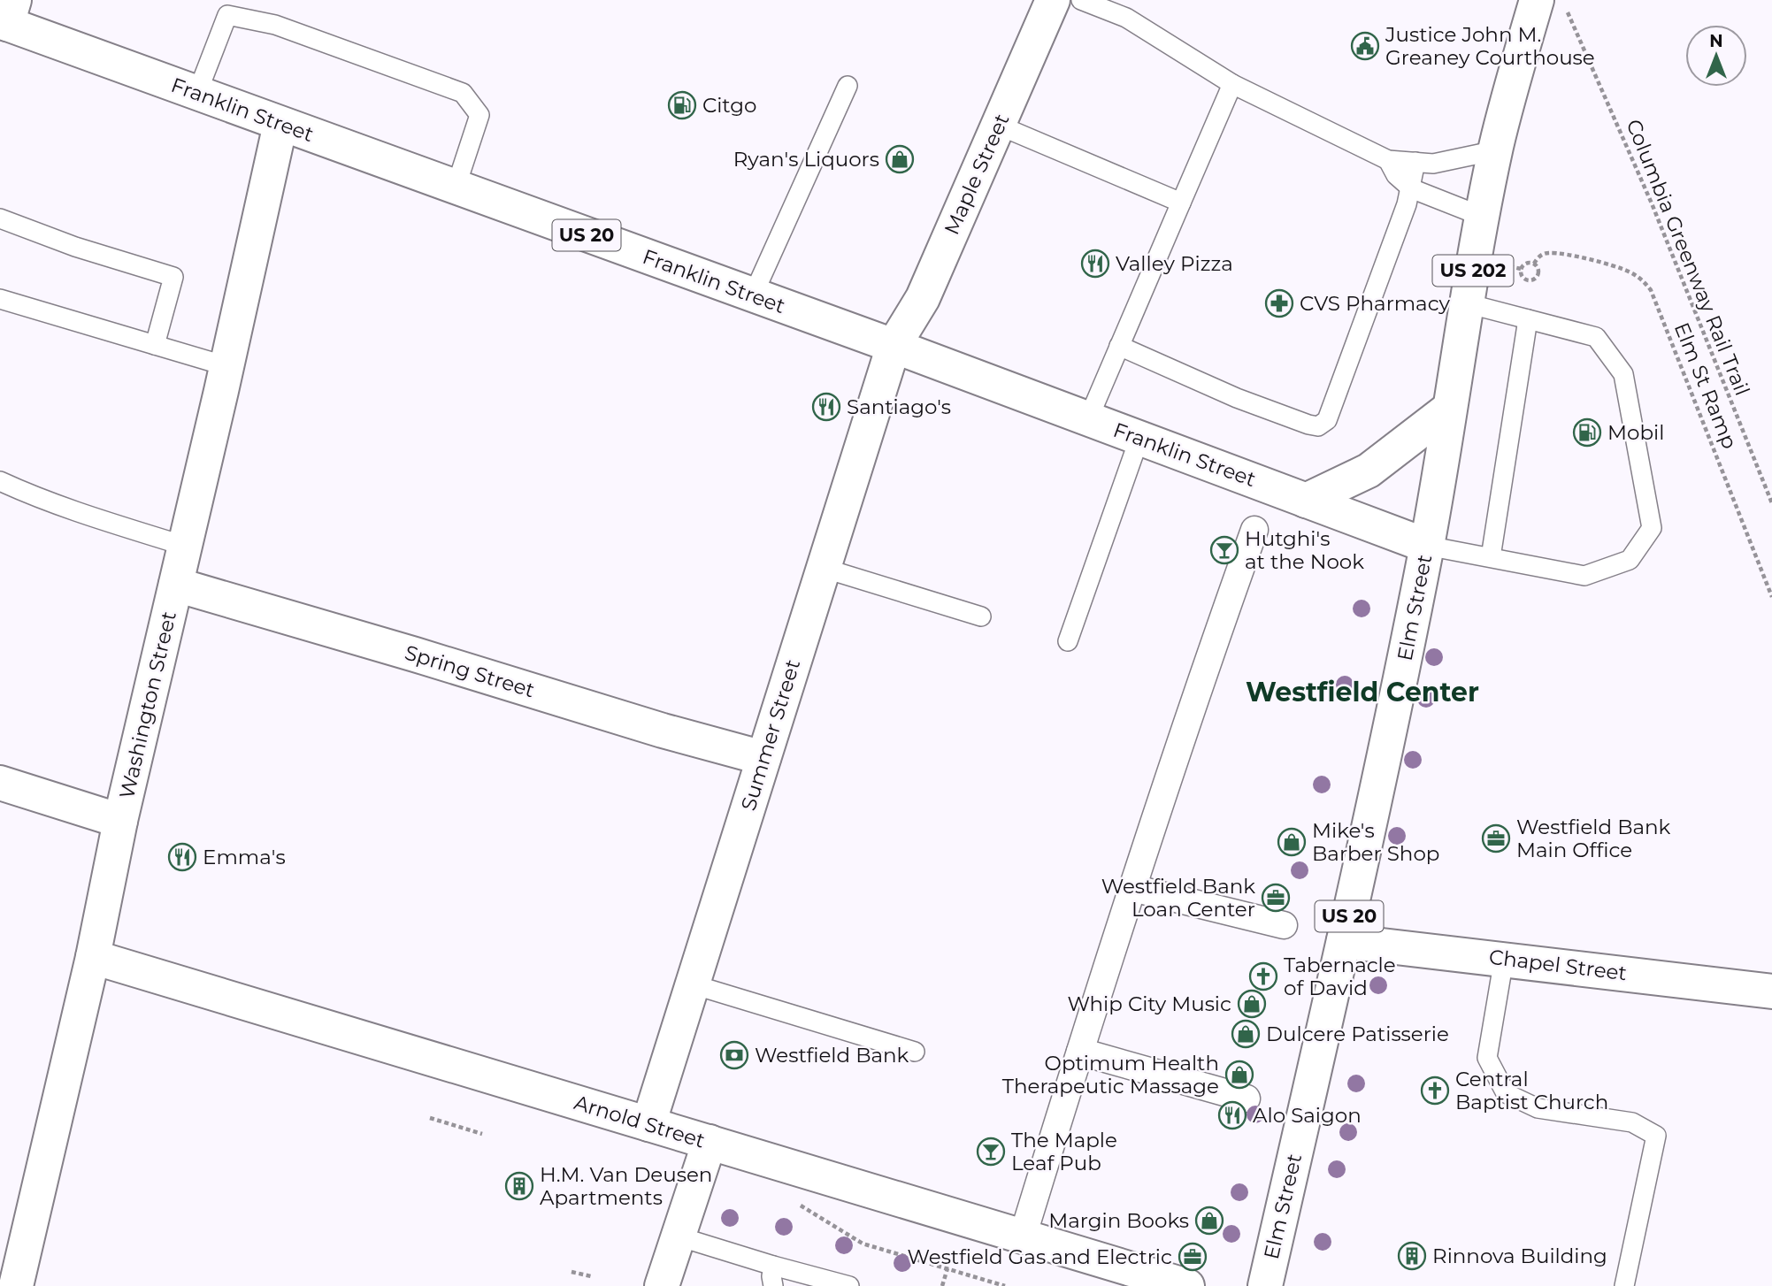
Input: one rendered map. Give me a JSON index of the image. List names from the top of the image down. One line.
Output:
{"streets":{"main road":["Franklin Street","Maple Street","US 20","US 202","Elm Street","Spring Street","Washington Street","Summer Street","Chapel Street","Arnold Street"],"path":["Columbia Greenway Rail Trail","Elm St Ramp"]},"crossings":[["Franklin Street","Maple Street"],["Franklin Street","Elm Street"],["Franklin Street","Washington Street"],["Franklin Street","Summer Street"],["Maple Street","Summer Street"],["Elm Street","Chapel Street"],["Spring Street","Washington Street"],["Spring Street","Summer Street"],["Washington Street","Arnold Street"],["Summer Street","Arnold Street"]],"districts":["Westfield Center"],"places":{"public building":["Justice John M. Greaney Courthouse"],"fuel station":["Citgo","Mobil"],"shop":["Ryan's Liquors","Mike's Barber Shop","Whip City Music","Dulcere Patisserie","Optimum Health Therapeutic Massage","Margin Books"],"restaurant":["Valley Pizza","Santiago's","Emma's","Alo Saigon"],"pharmacy":["CVS Pharmacy"],"bar":["Hutghi's at the Nook","The Maple Leaf Pub"],"office":["Westfield Bank Main Office","Westfield Bank Loan Center","Westfield Gas and Electric"],"church":["Tabernacle of David","Central Baptist Church"],"bank":["Westfield Bank"],"building":["H.M. Van Deusen Apartments","Rinnova Building"]},"north":"top"}
